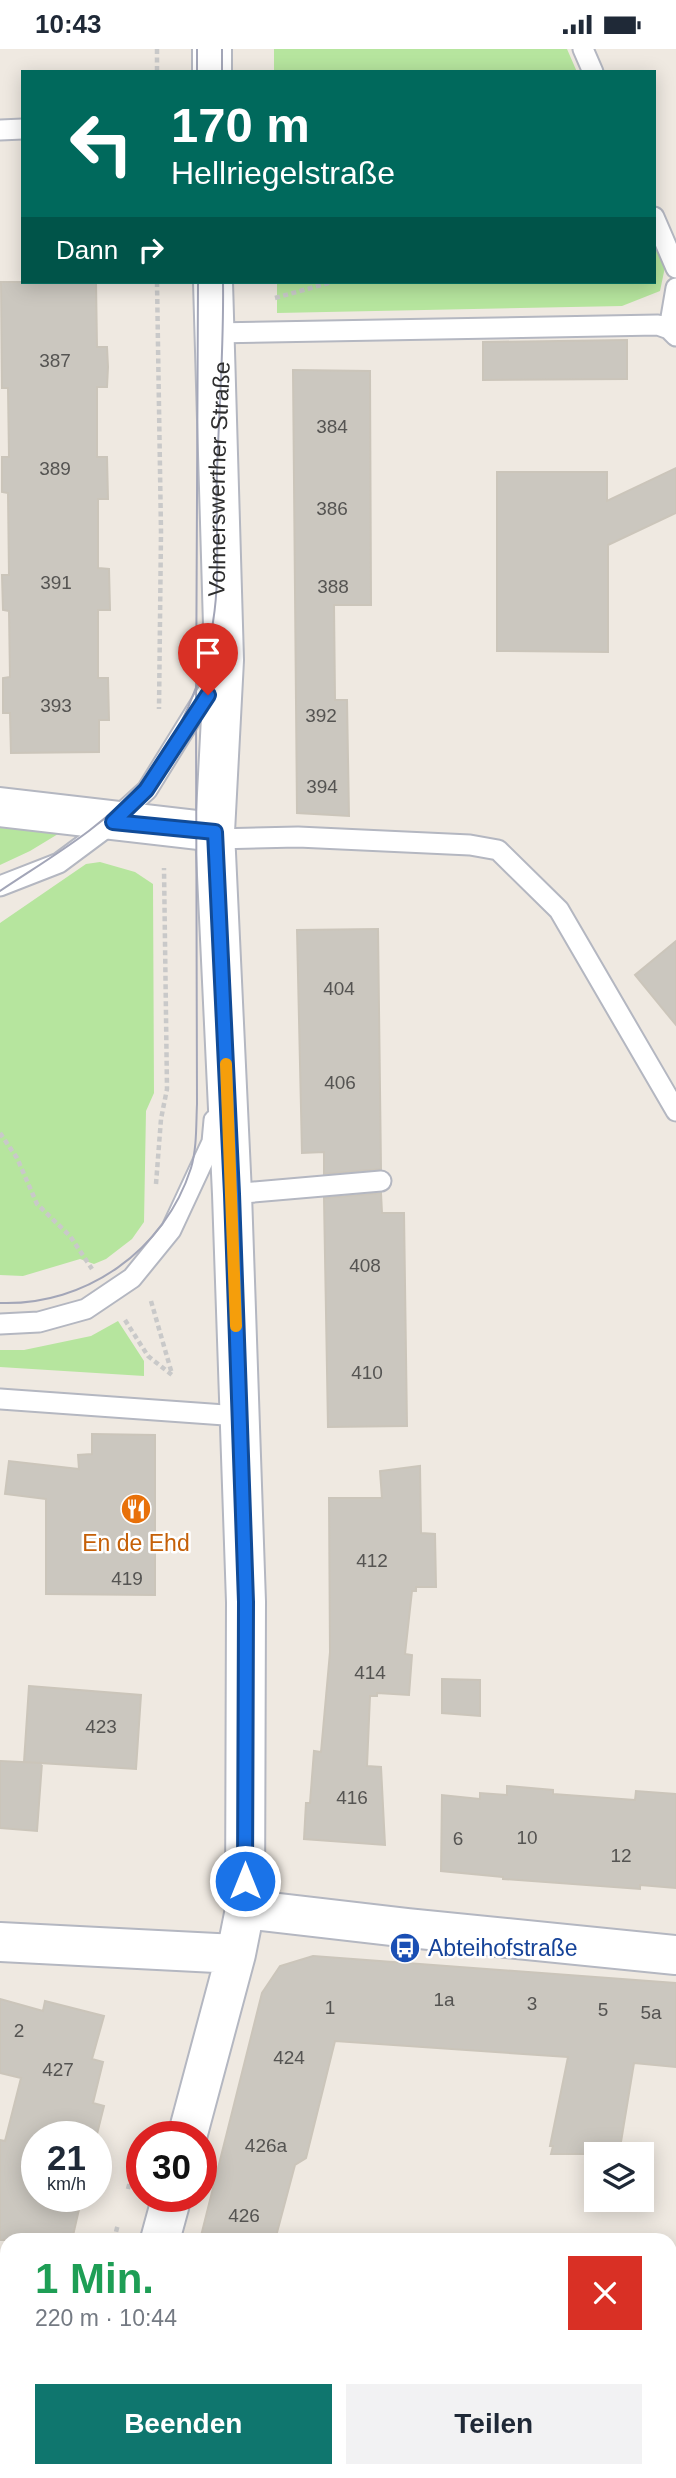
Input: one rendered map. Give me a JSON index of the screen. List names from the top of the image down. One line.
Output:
{"streets":{"street":["Volmerswerther Straße"]},"places":{"restaurant":["En de Ehd"],"bus stop":["Abteihofstraße"]},"house_numbers":["387","384","389","386","391","388","393","392","394","404","406","408","410","412","419","414","423","416","10","6","12","1a","3","1","5","5a","2","424","427","426a","426"],"page":{"status":"10:43","turn":["170 m","Hellriegelstraße"],"then":"Dann","speed":"21 km/h","limit":"30","heading":["1 Min.","220 m · 10:44"],"buttons":["Beenden","Teilen"]}}
